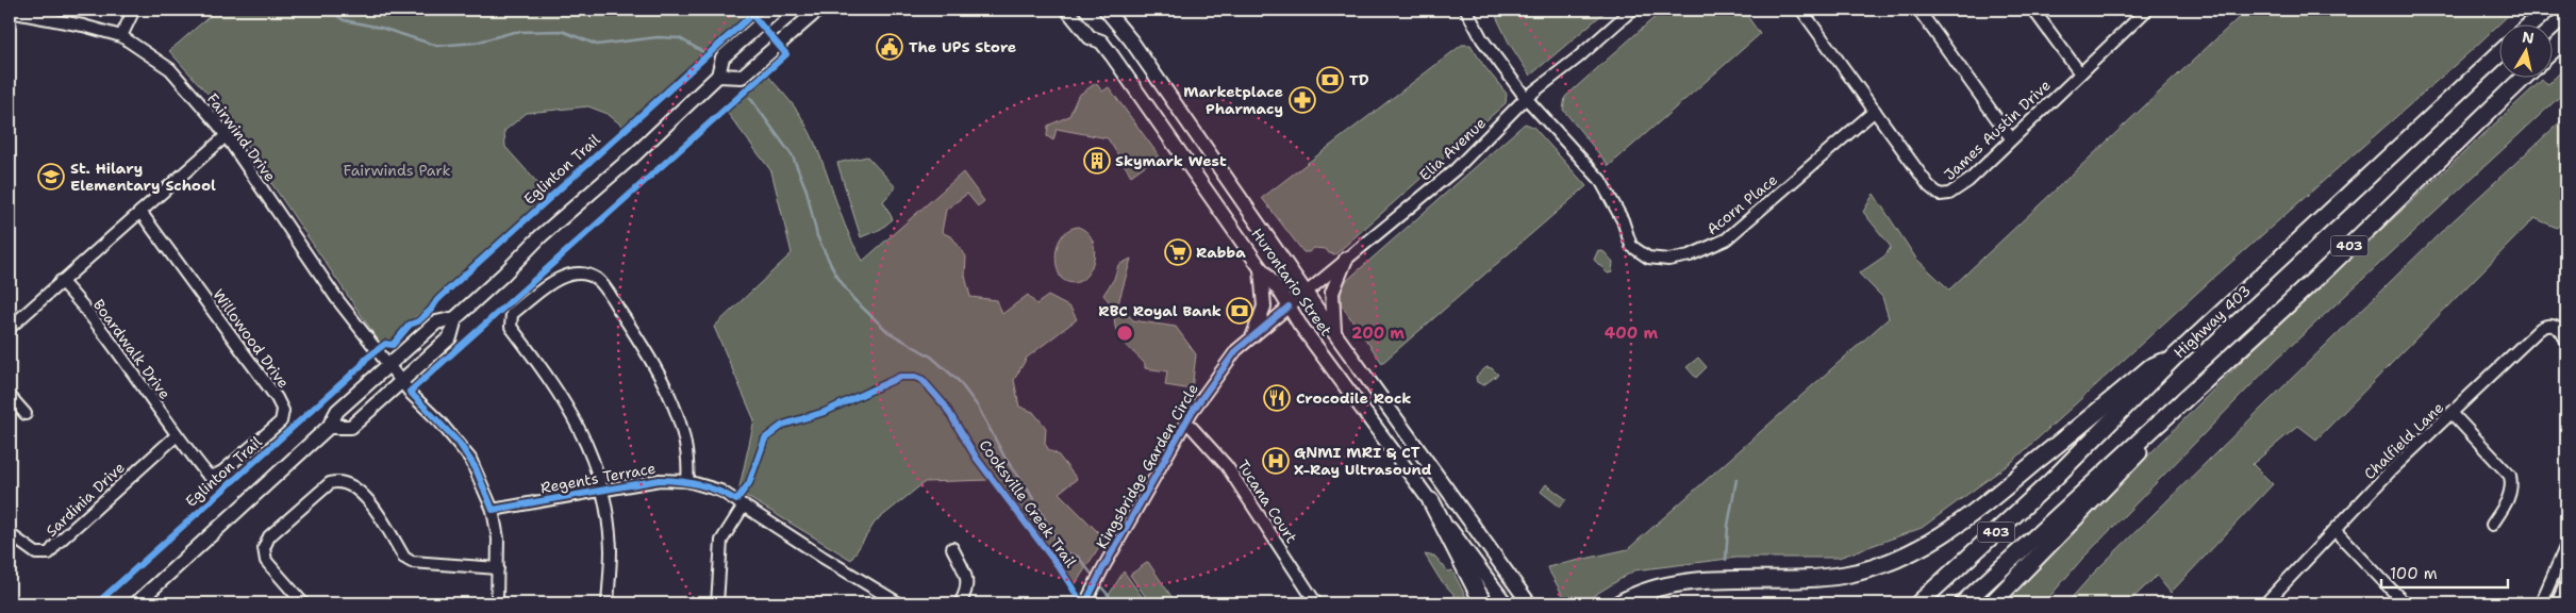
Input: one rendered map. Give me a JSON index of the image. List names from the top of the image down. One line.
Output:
{"streets":{"highway":["403","Highway 403"],"main road":["Hurontario Street"],"street":["James Austin Drive","Fairwind Drive","Elia Avenue","Acorn Place","Willowood Drive","Boardwalk Drive","Chalfield Lane","Kingsbridge Garden Circle","Regents Terrace","Sardinia Drive","Tucana Court"],"cycle path":["Eglinton Trail","Cooksville Creek Trail"]},"crossings":[["James Austin Drive","Acorn Place"],["Elia Avenue","Acorn Place"],["Elia Avenue","Hurontario Street"],["Elia Avenue","Kingsbridge Garden Circle"],["Hurontario Street","Kingsbridge Garden Circle"],["Willowood Drive","Boardwalk Drive"],["Willowood Drive","Sardinia Drive"],["Boardwalk Drive","Sardinia Drive"],["Kingsbridge Garden Circle","Tucana Court"]],"parks":["Fairwinds Park"],"places":{"public building":["The UPS Store"],"bank":["TD","RBC Royal Bank"],"pharmacy":["Marketplace Pharmacy"],"building":["Skymark West"],"school or university":["St. Hilary Elementary School"],"supermarket":["Rabba"],"restaurant":["Crocodile Rock"],"hospital":["GNMI MRI & CT X-Ray Ultrasound"]},"scale_bar":"100 m","north":"top","rings":["200 m","400 m"]}
